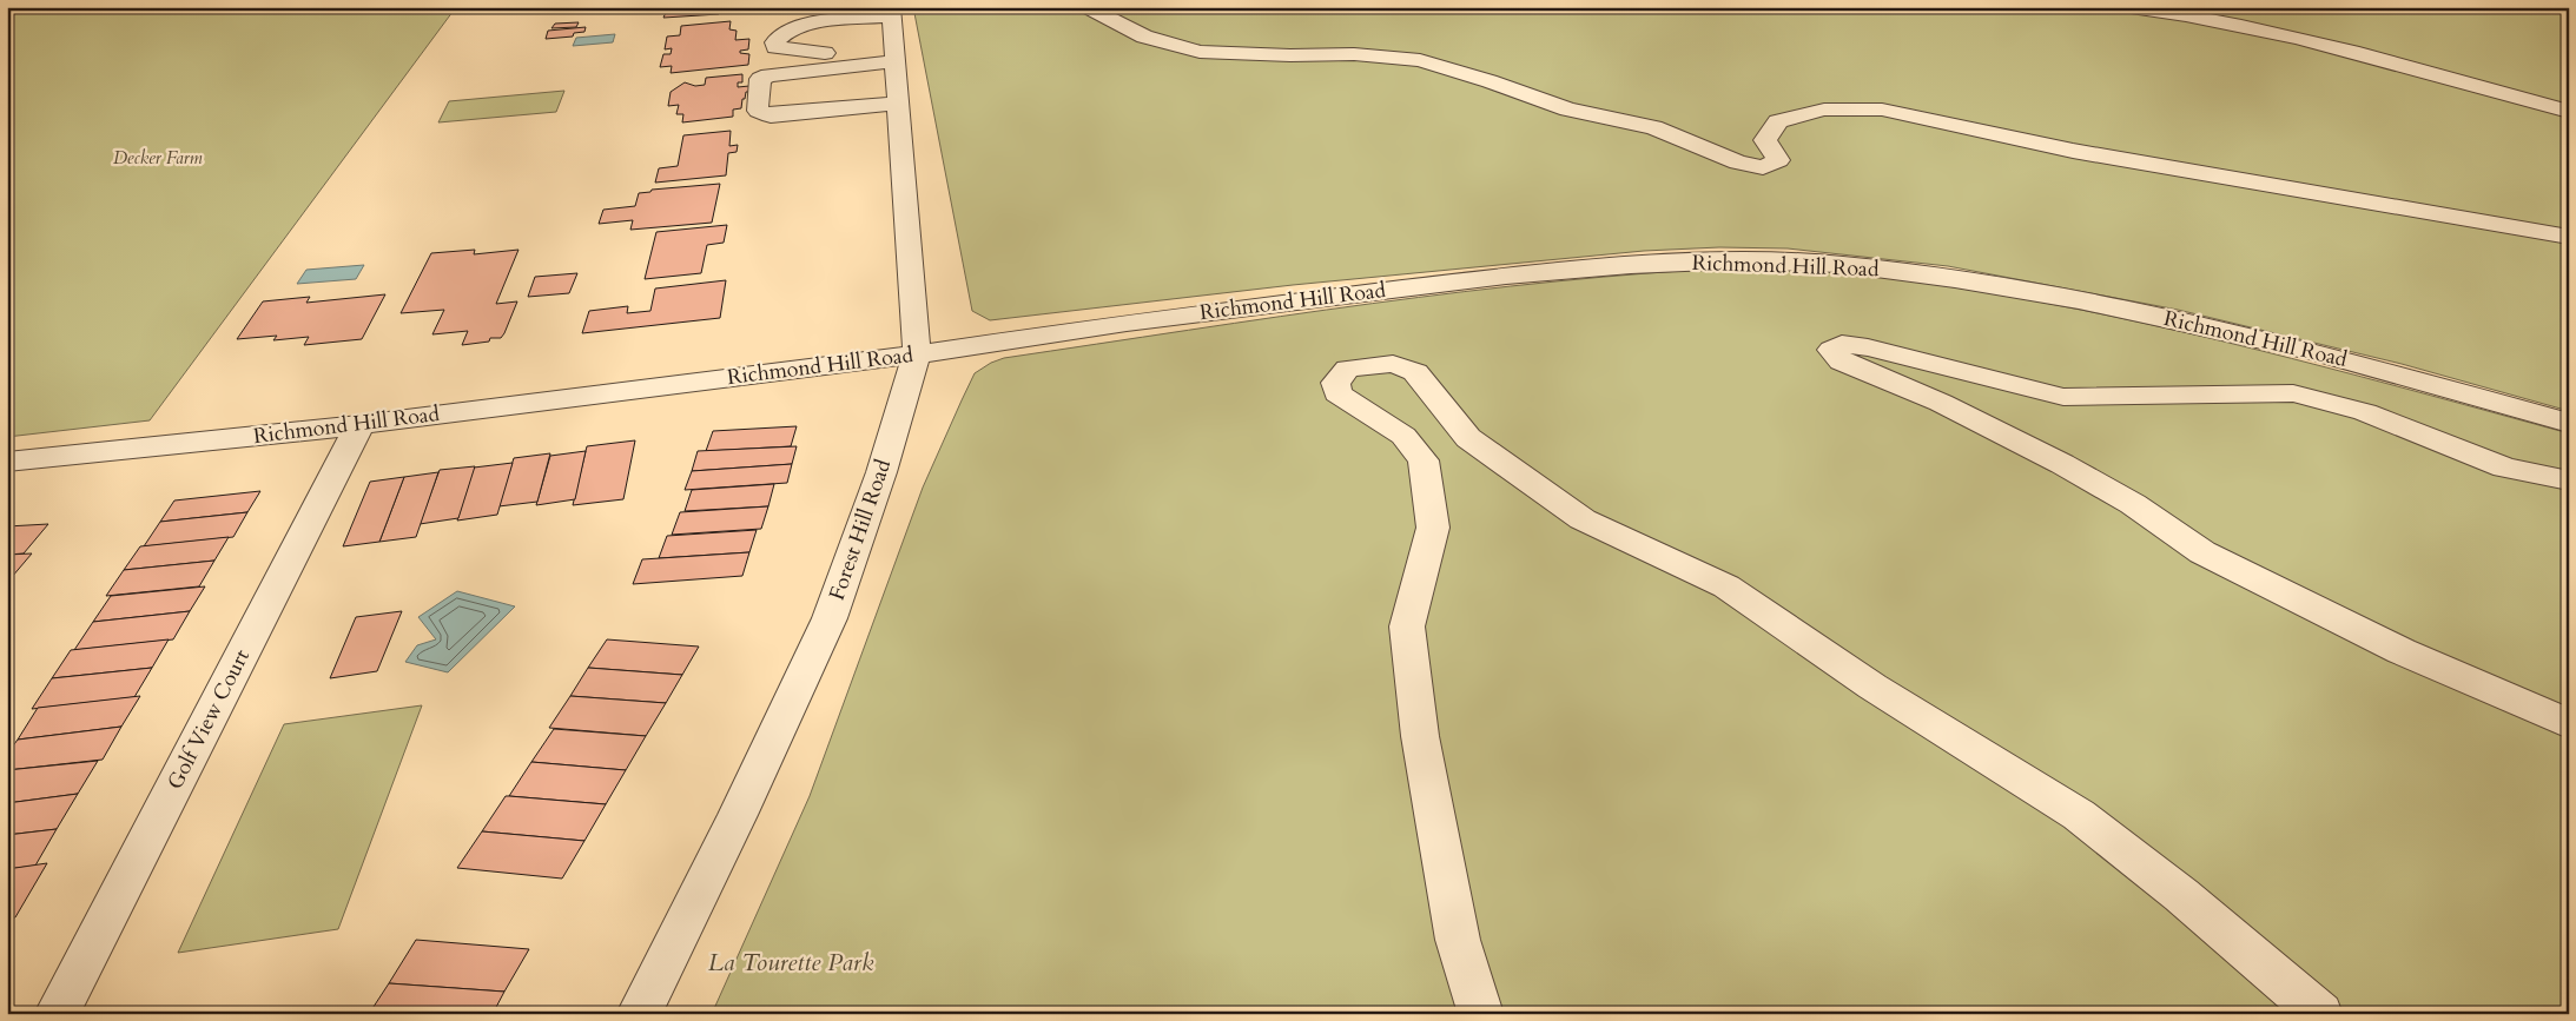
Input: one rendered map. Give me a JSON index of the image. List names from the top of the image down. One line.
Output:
{"streets":{"street":["Richmond Hill Road","Forest Hill Road","Golf View Court"]},"crossings":[["Richmond Hill Road","Forest Hill Road"],["Richmond Hill Road","Golf View Court"]],"parks":["Decker Farm","La Tourette Park"]}
